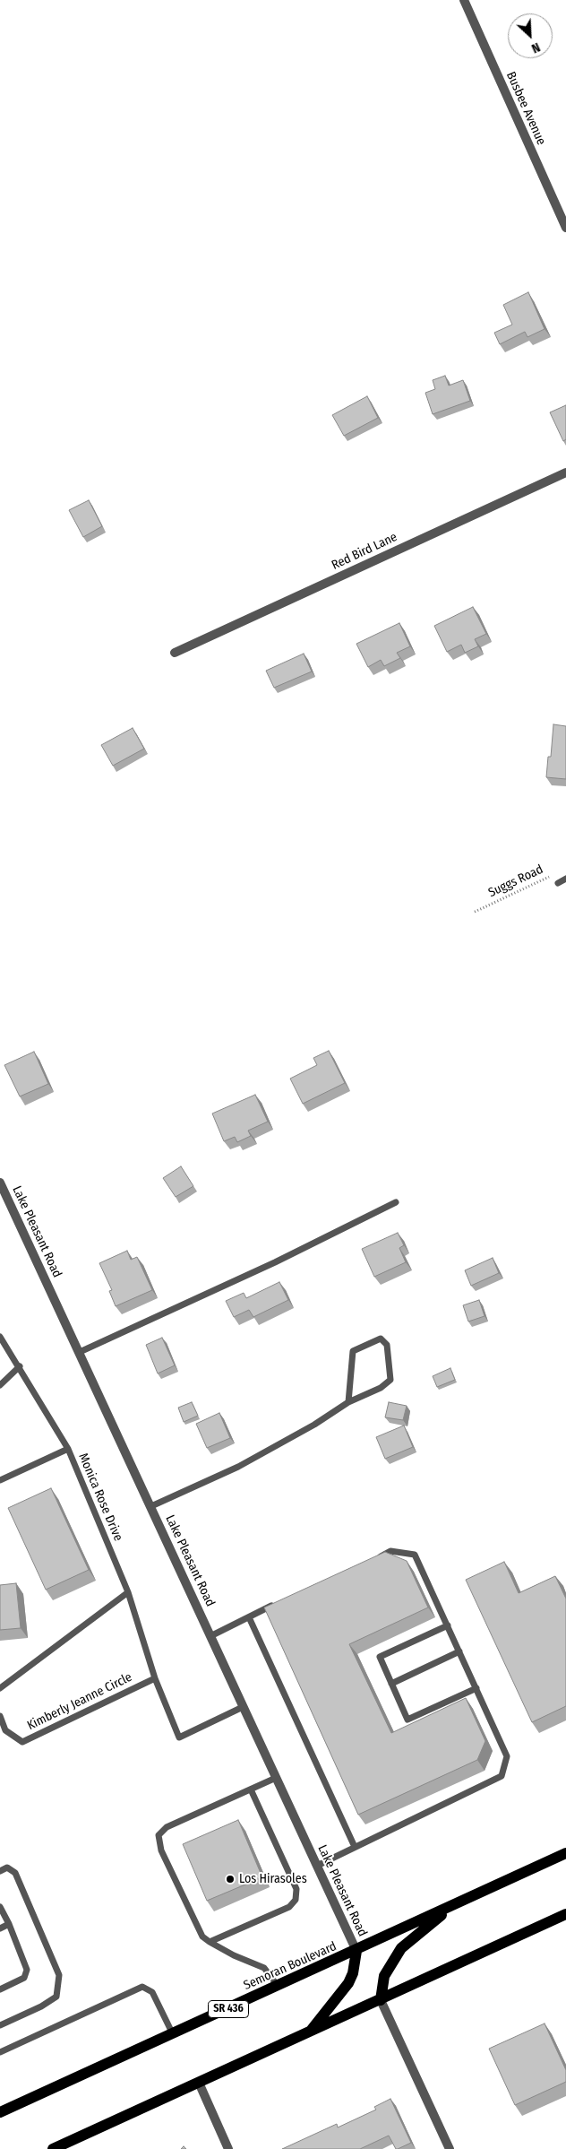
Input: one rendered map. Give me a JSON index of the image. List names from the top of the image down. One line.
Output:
{"streets":{"main road":["Semoran Boulevard","SR 436"],"street":["Busbee Avenue","Red Bird Lane","Lake Pleasant Road"],"lane":["Monica Rose Drive","Kimberly Jeanne Circle"],"path":["Suggs Road"]},"crossings":[["Lake Pleasant Road","Monica Rose Drive"],["Lake Pleasant Road","Semoran Boulevard"],["Monica Rose Drive","Kimberly Jeanne Circle"]],"places":["Los Hirasoles"],"north":"bottom right"}
